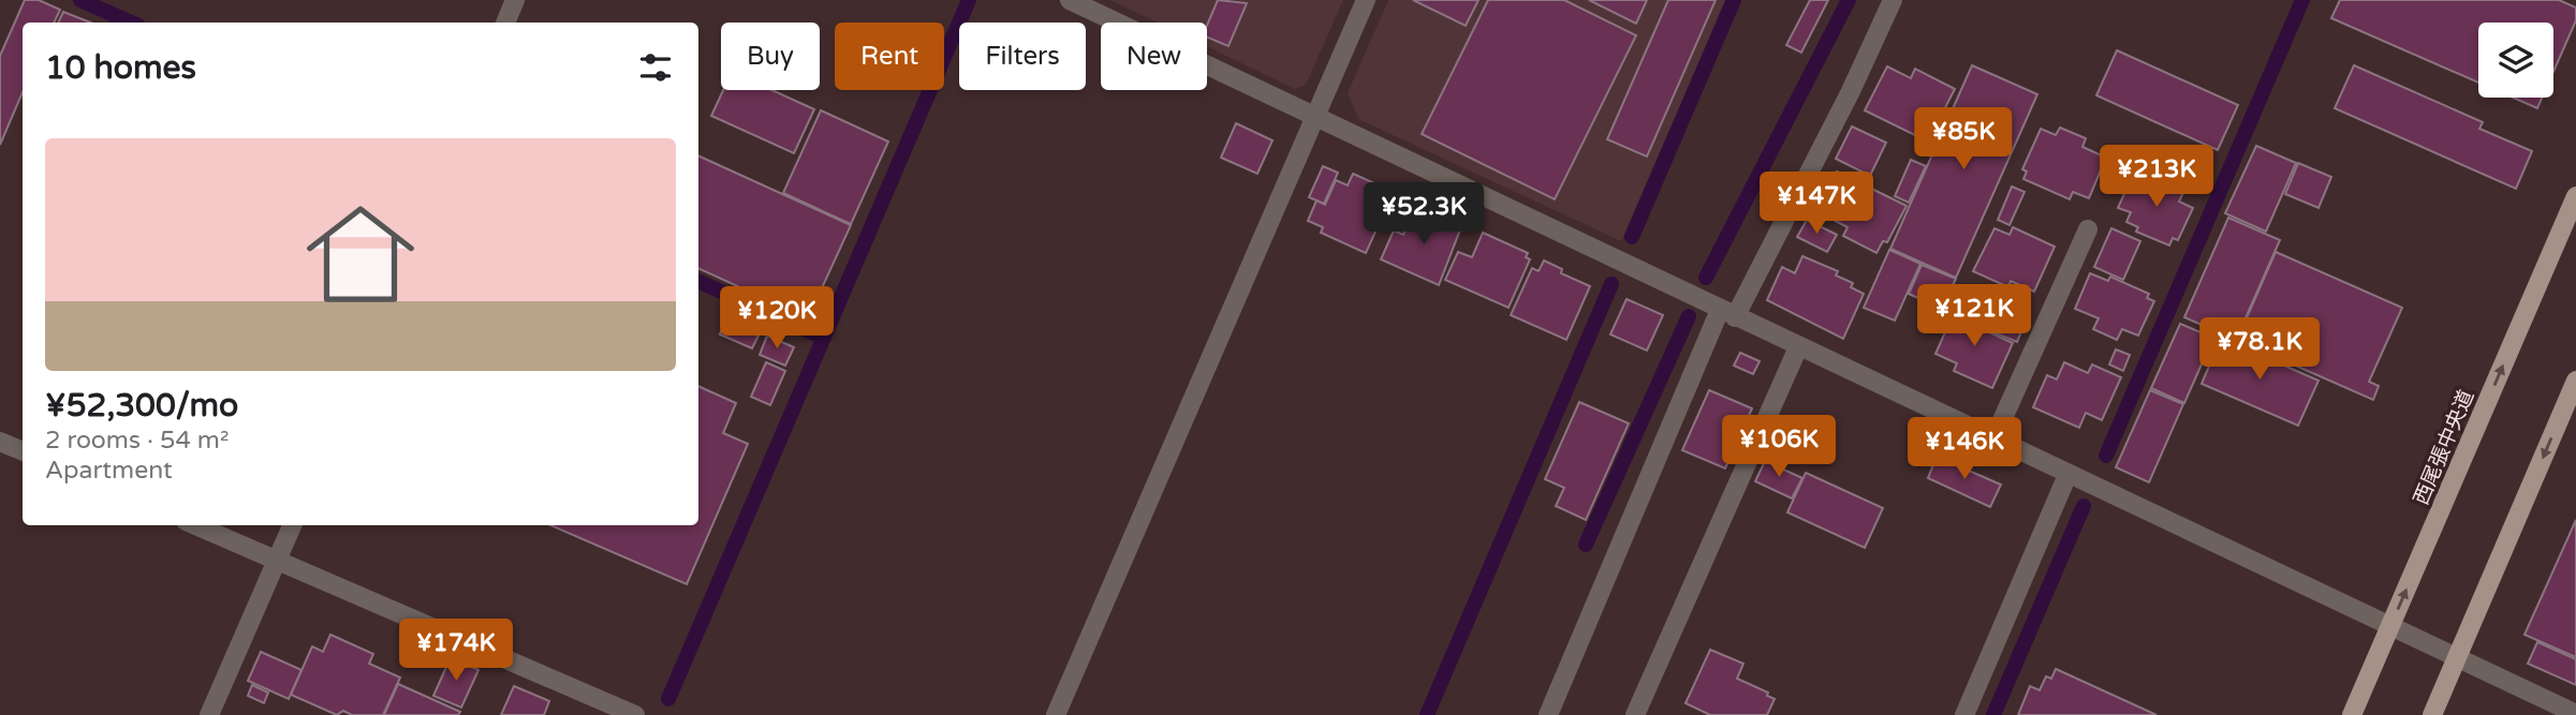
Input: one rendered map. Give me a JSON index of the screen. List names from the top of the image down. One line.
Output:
{"streets":{"main road":["西尾張中央道"]},"page":{"chip":["Buy","Rent","Filters","New"],"heading":"10 homes","price":["¥85K","¥213K","¥147K","¥52.3K","¥121K","¥120K","¥78.1K","¥106K","¥146K","¥174K"],"list":[{"name":"¥52,300/mo","note":"2 rooms · 54 m² · Apartment"}]}}
